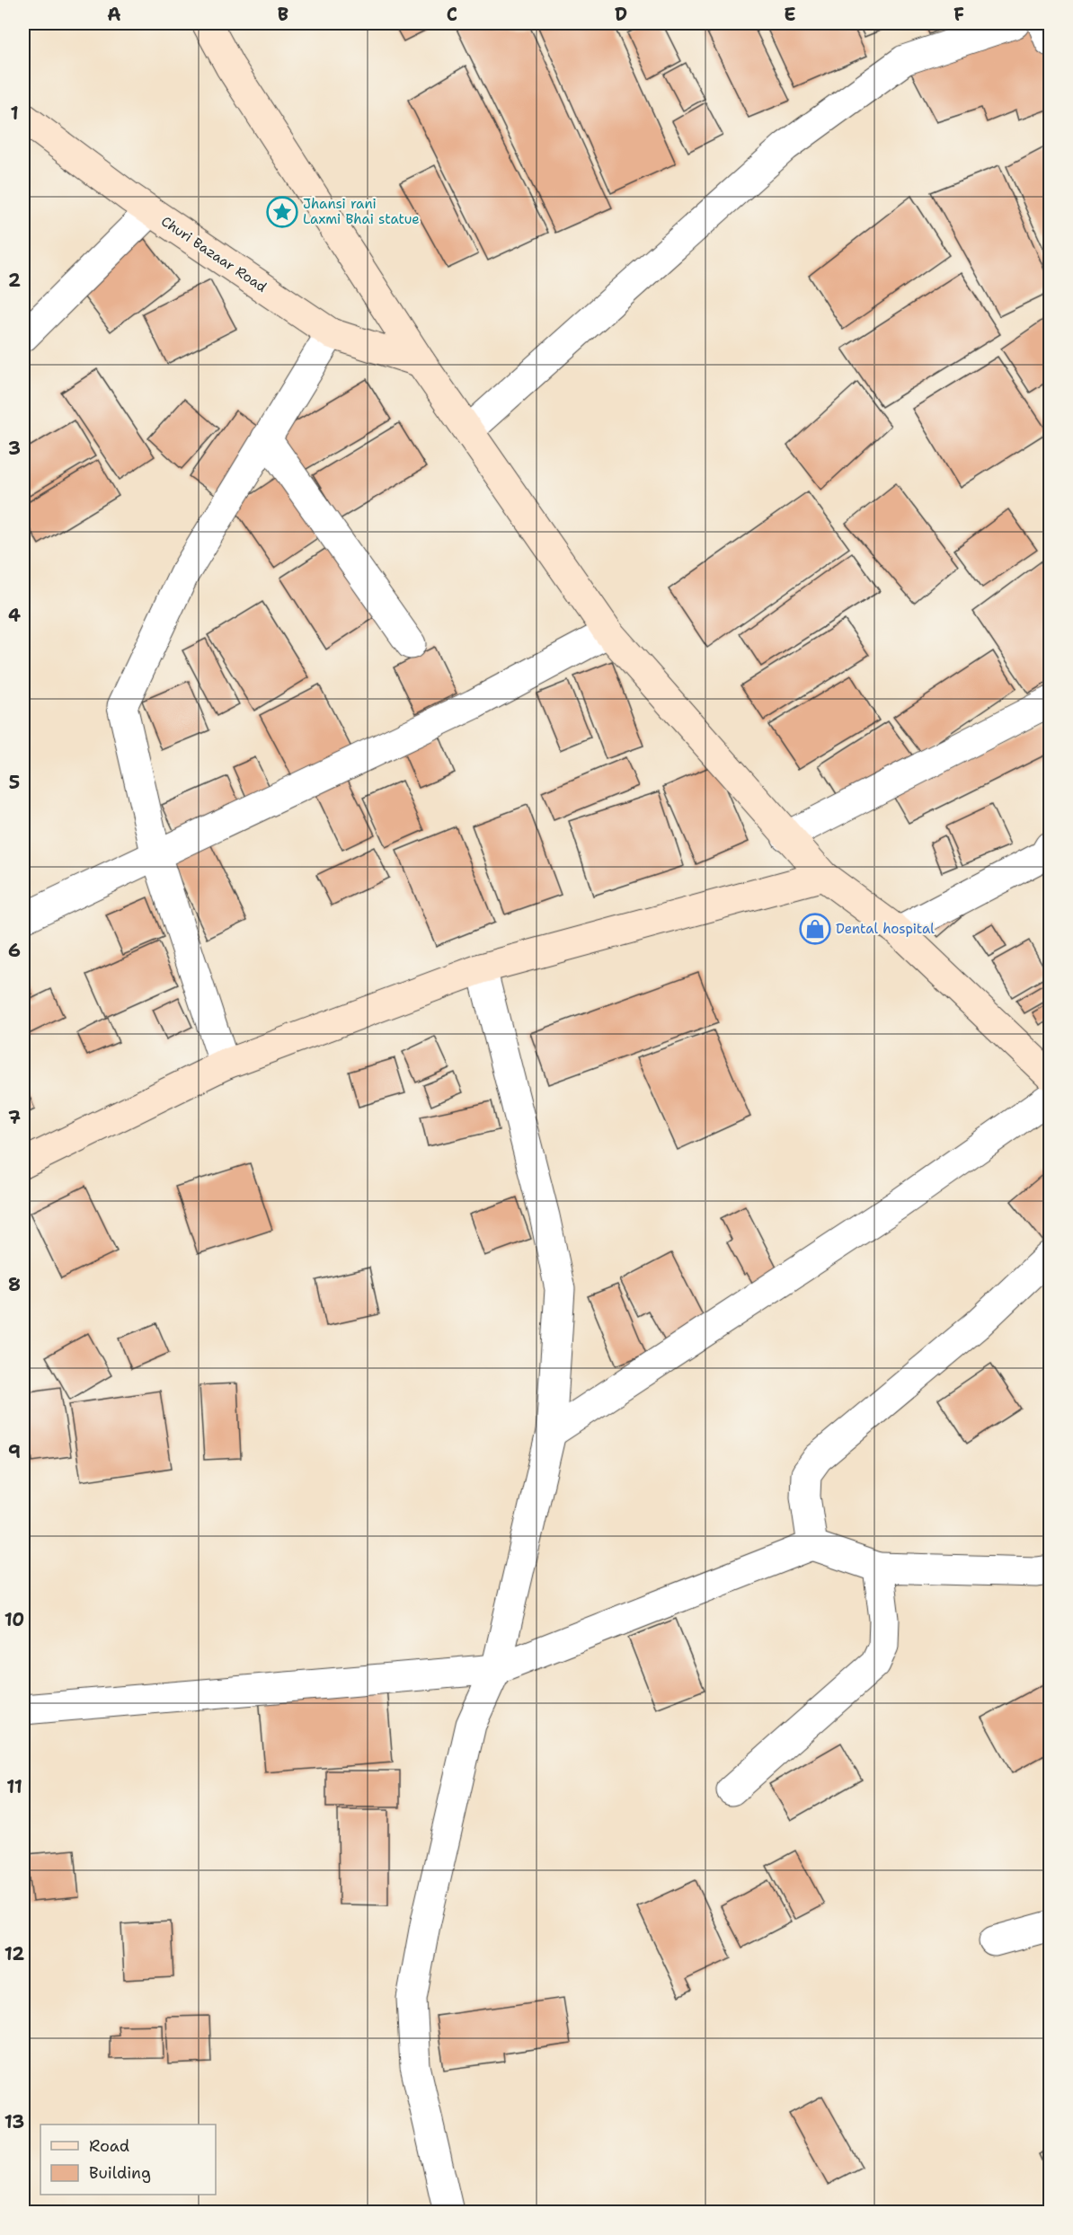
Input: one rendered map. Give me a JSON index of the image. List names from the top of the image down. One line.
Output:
{"streets":{"main road":["Churi Bazaar Road"]},"places":{"place":["Jhansi rani Laxmi Bhai statue"],"shop":["Dental hospital"]},"legend":["Road","Building"],"grid":{"columns":["A","B","C","D","E","F"],"rows":["1","2","3","4","5","6","7","8","9","10","11","12","13"]}}
